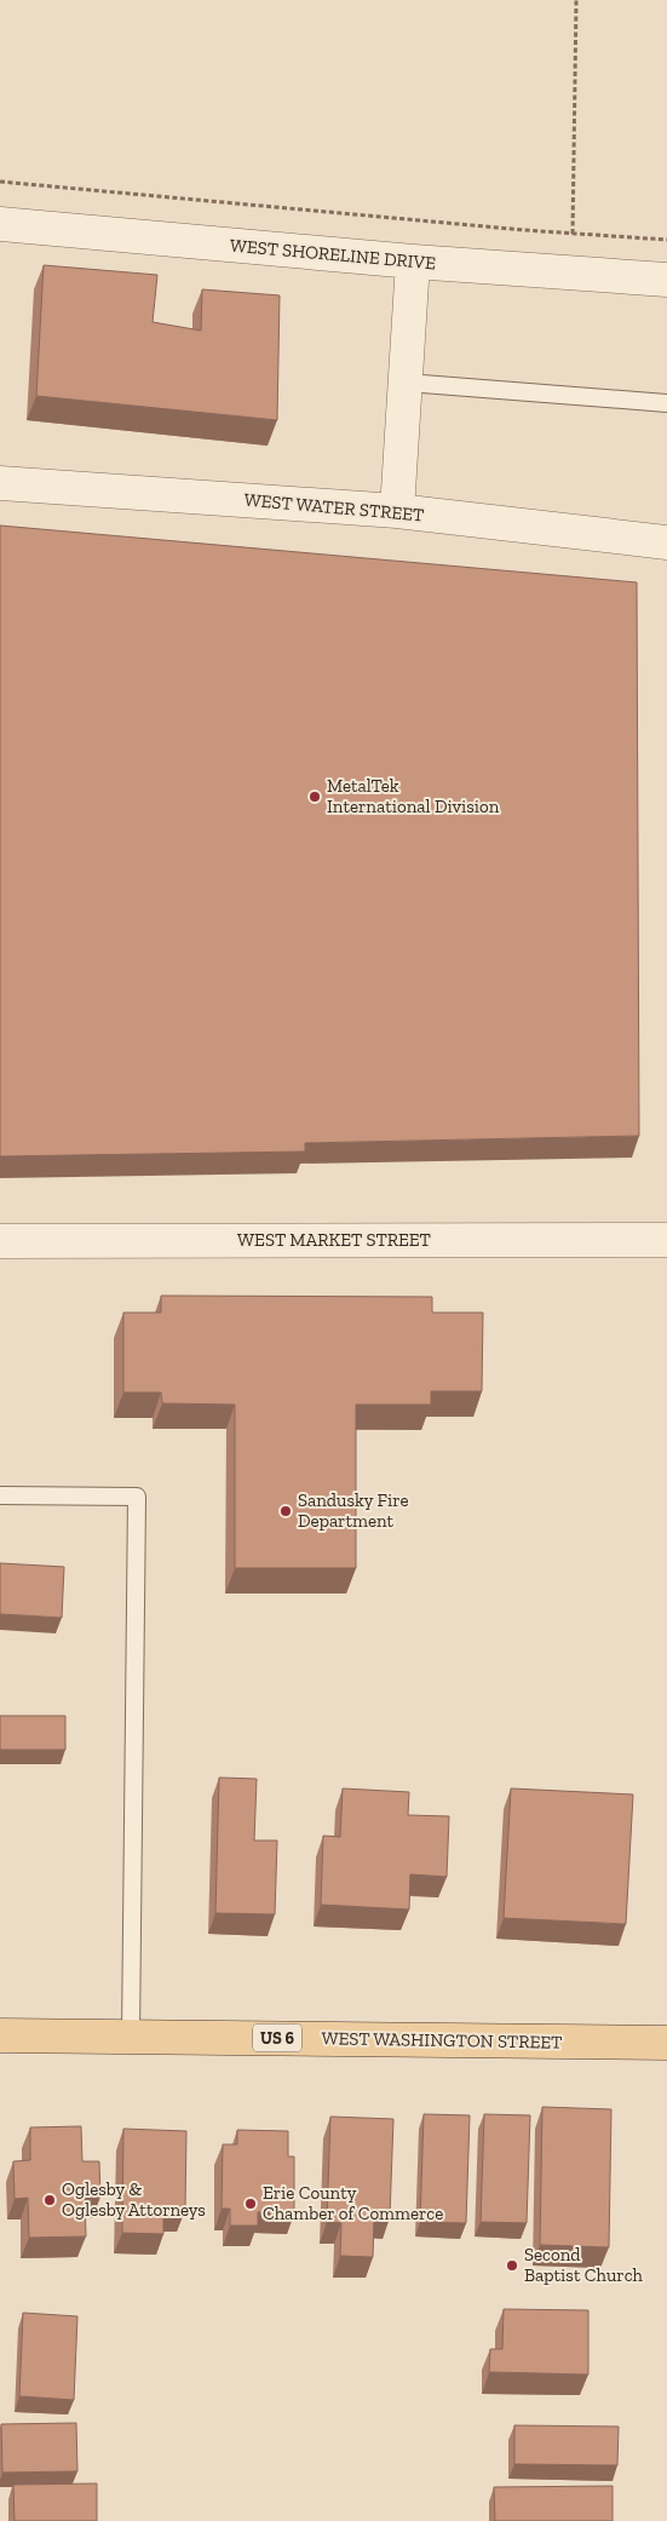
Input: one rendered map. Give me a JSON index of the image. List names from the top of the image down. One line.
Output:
{"streets":{"main road":["US 6","WEST WASHINGTON STREET"],"street":["WEST SHORELINE DRIVE","WEST WATER STREET","WEST MARKET STREET"]},"places":["MetalTek International Division","Sandusky Fire Department","Oglesby & Oglesby Attorneys","Erie County Chamber of Commerce","Second Baptist Church"]}
